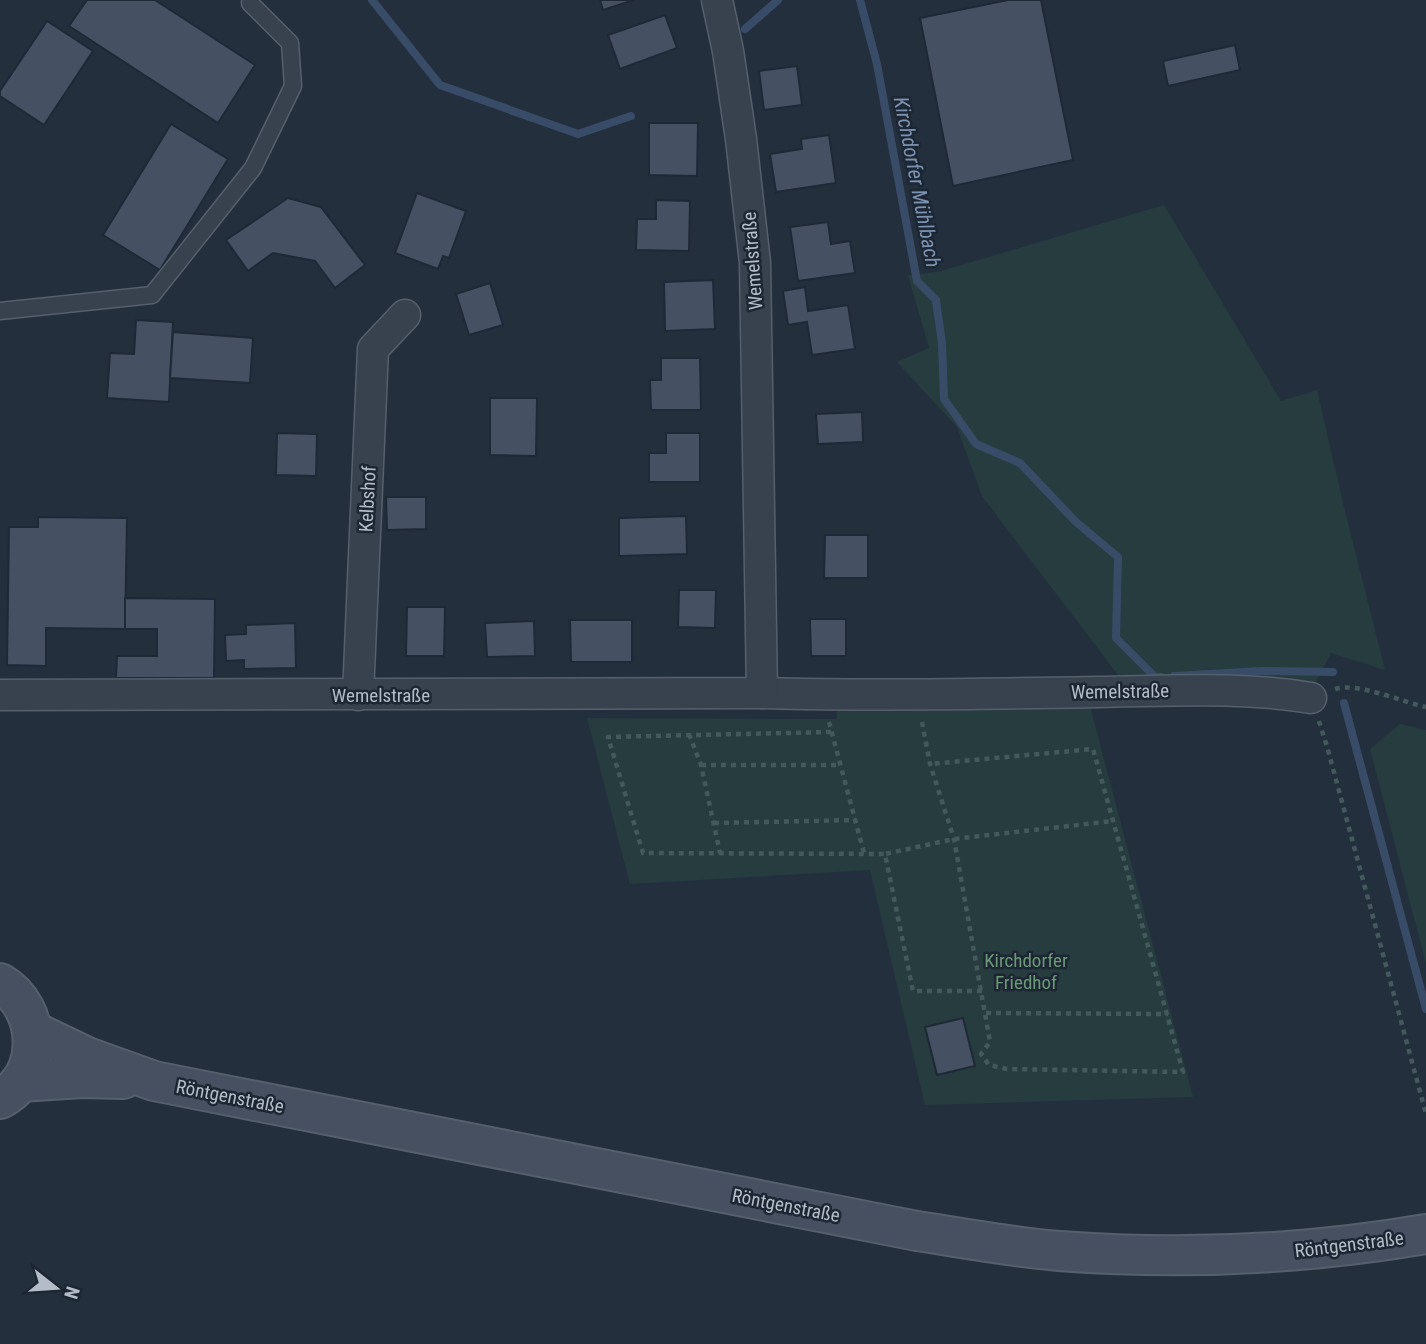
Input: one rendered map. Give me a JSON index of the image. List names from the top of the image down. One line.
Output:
{"streets":{"main road":["Röntgenstraße"],"street":["Wemelstraße","Kelbshof"]},"crossings":[["Wemelstraße","Kelbshof"]],"water":["Kirchdorfer Mühlbach"],"parks":["Kirchdorfer Friedhof"],"north":"right"}
